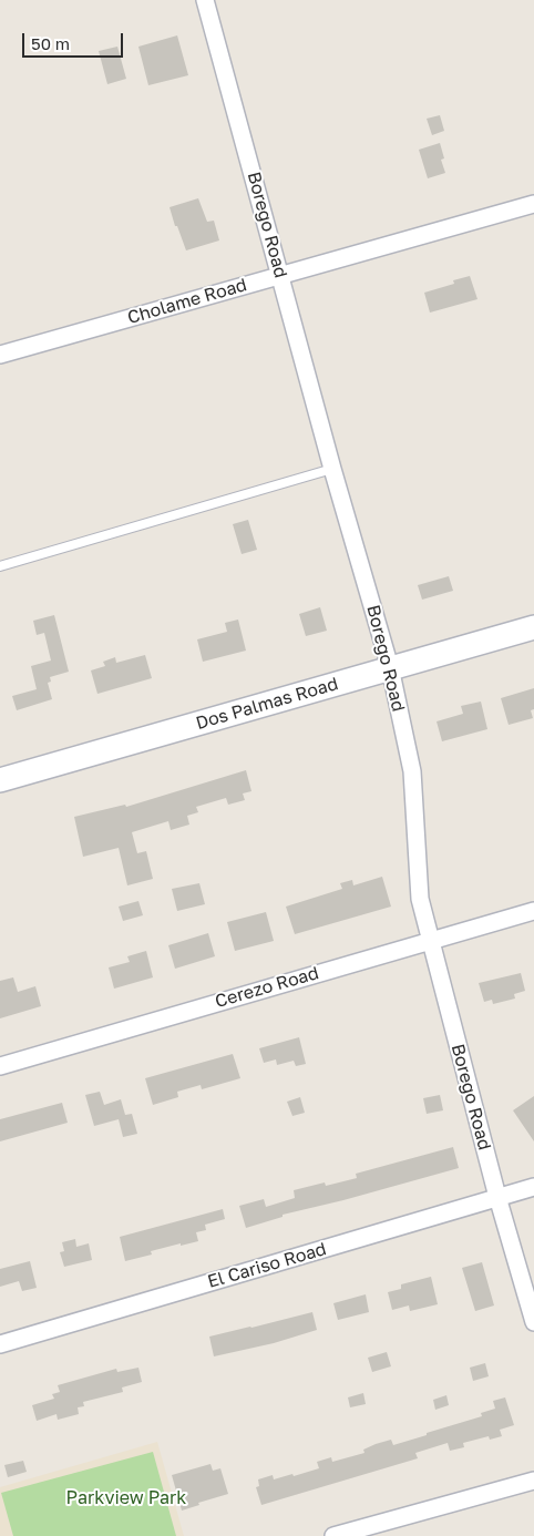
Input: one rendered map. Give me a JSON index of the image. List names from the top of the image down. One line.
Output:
{"streets":{"street":["Borego Road","Cholame Road","Dos Palmas Road","Cerezo Road","El Cariso Road"]},"crossings":[["Borego Road","Cholame Road"],["Borego Road","Dos Palmas Road"],["Borego Road","Cerezo Road"],["Borego Road","El Cariso Road"]],"parks":["Parkview Park"],"scale_bar":"50 m"}
